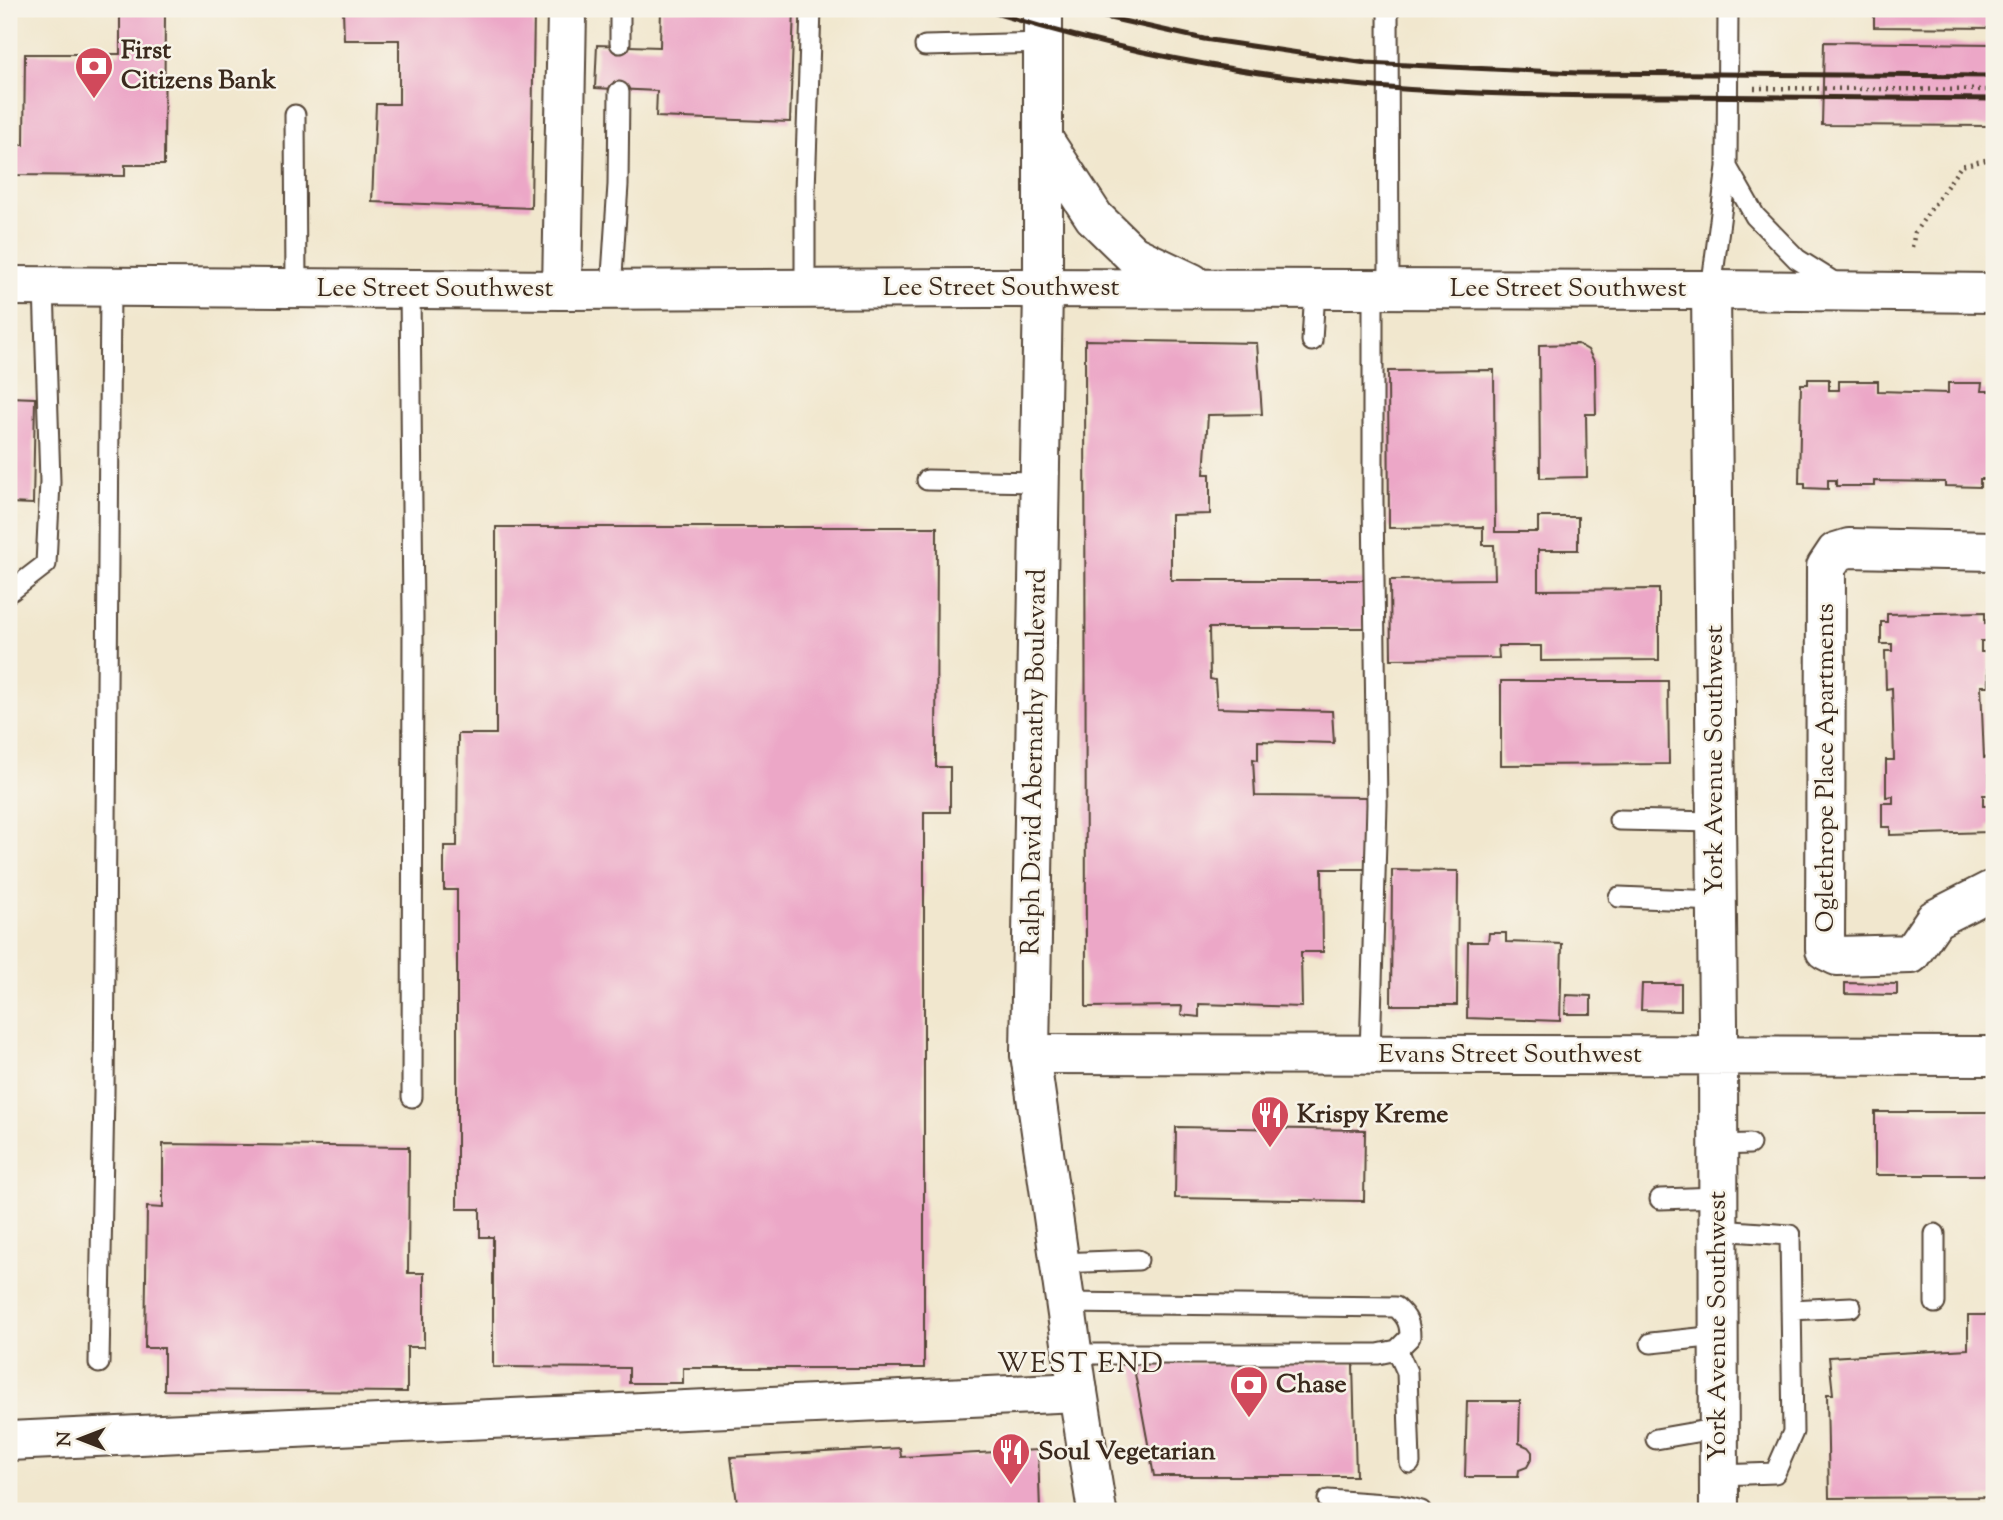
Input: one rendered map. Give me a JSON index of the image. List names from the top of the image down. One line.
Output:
{"streets":{"street":["Lee Street Southwest","York Avenue Southwest","Ralph David Abernathy Boulevard","Oglethrope Place Apartments","Evans Street Southwest"]},"crossings":[["Lee Street Southwest","York Avenue Southwest"],["Lee Street Southwest","Ralph David Abernathy Boulevard"],["York Avenue Southwest","Evans Street Southwest"],["Ralph David Abernathy Boulevard","Evans Street Southwest"]],"districts":["WEST END"],"places":{"bank":["First Citizens Bank","Chase"],"restaurant":["Krispy Kreme","Soul Vegetarian"]},"north":"left"}
